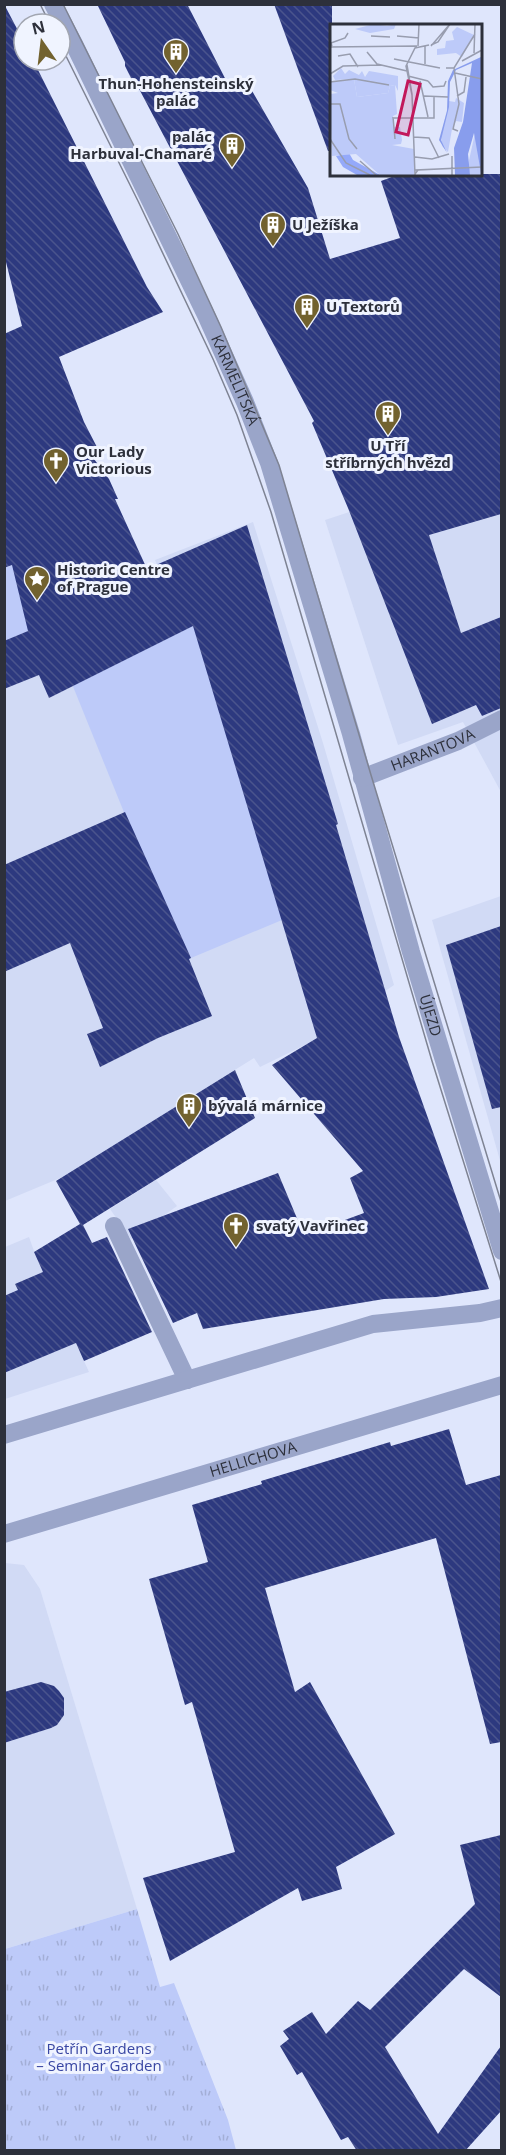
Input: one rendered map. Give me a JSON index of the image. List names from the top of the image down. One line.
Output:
{"streets":{"street":["KARMELITSKÁ","HARANTOVA","ÚJEZD","HELLICHOVA"]},"crossings":[["KARMELITSKÁ","HARANTOVA"],["KARMELITSKÁ","ÚJEZD"],["HARANTOVA","ÚJEZD"]],"parks":["Petřín Gardens – Seminar Garden"],"places":{"building":["Thun-Hohensteinský palác","palác Harbuval-Chamaré","U Ježíška","U Textorů","U Tří stříbrných hvězd","bývalá márnice"],"church":["Our Lady Victorious","svatý Vavřinec"],"place":["Historic Centre of Prague"]},"north":"top"}
